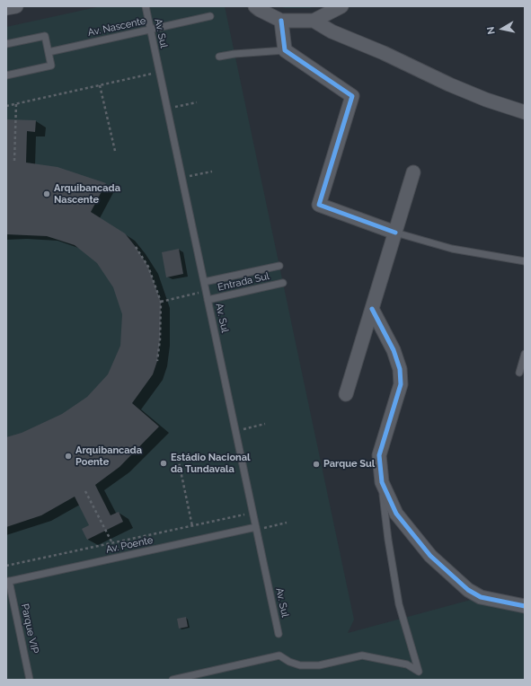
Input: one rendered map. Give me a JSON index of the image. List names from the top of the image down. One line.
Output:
{"streets":{"lane":["Av. Nascente","Av. Sul","Entrada Sul","Av. Poente","Parque VIP"]},"crossings":[["Av. Nascente","Av. Sul"],["Av. Sul","Entrada Sul"],["Av. Sul","Av. Poente"],["Av. Poente","Parque VIP"]],"places":["Arquibancada Nascente","Arquibancada Poente","Estádio Nacional da Tundavala","Parque Sul"],"north":"left"}
